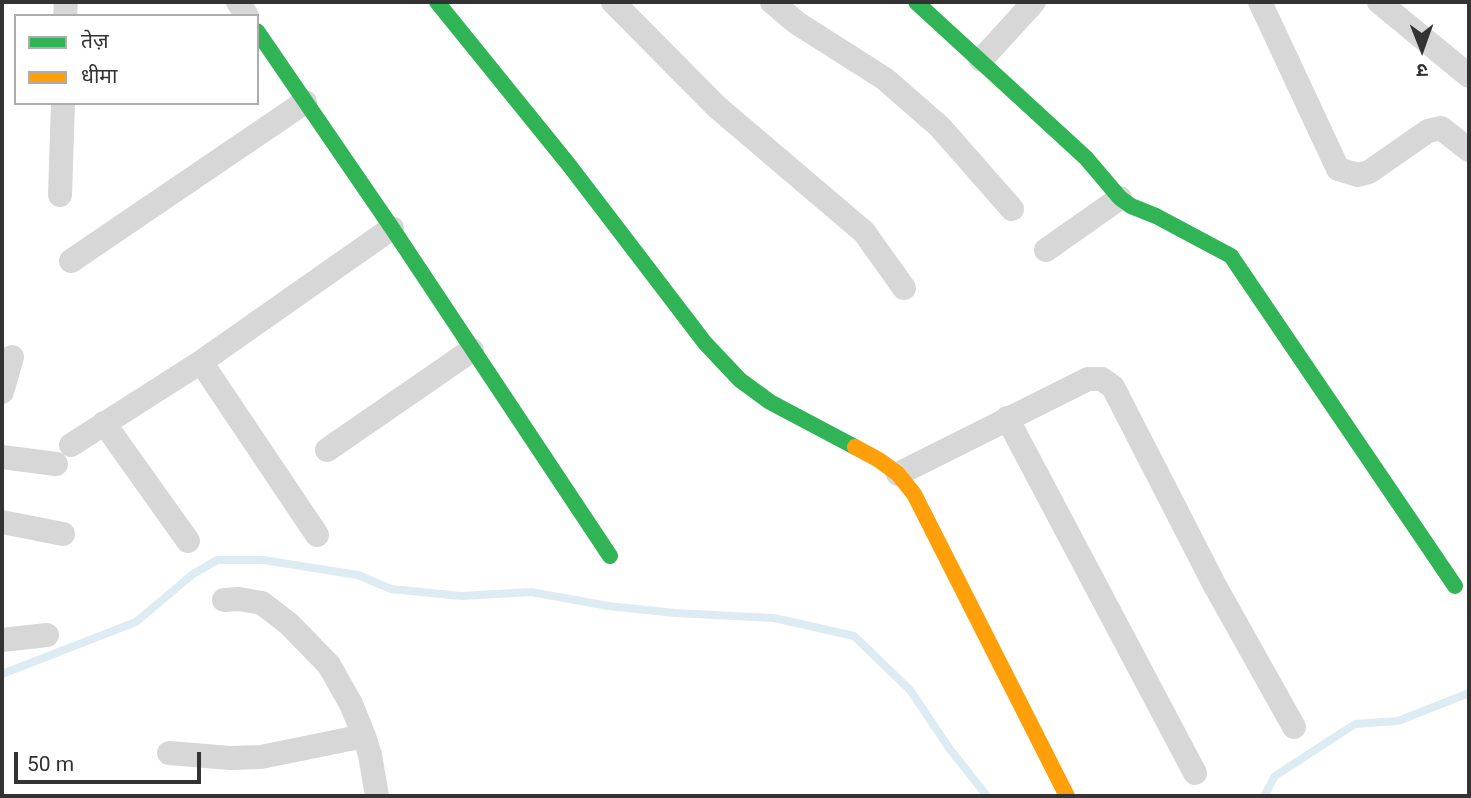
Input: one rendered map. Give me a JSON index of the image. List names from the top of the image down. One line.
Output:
{"legend":["तेज़","धीमा"],"scale_bar":"50 m","north":"bottom"}
